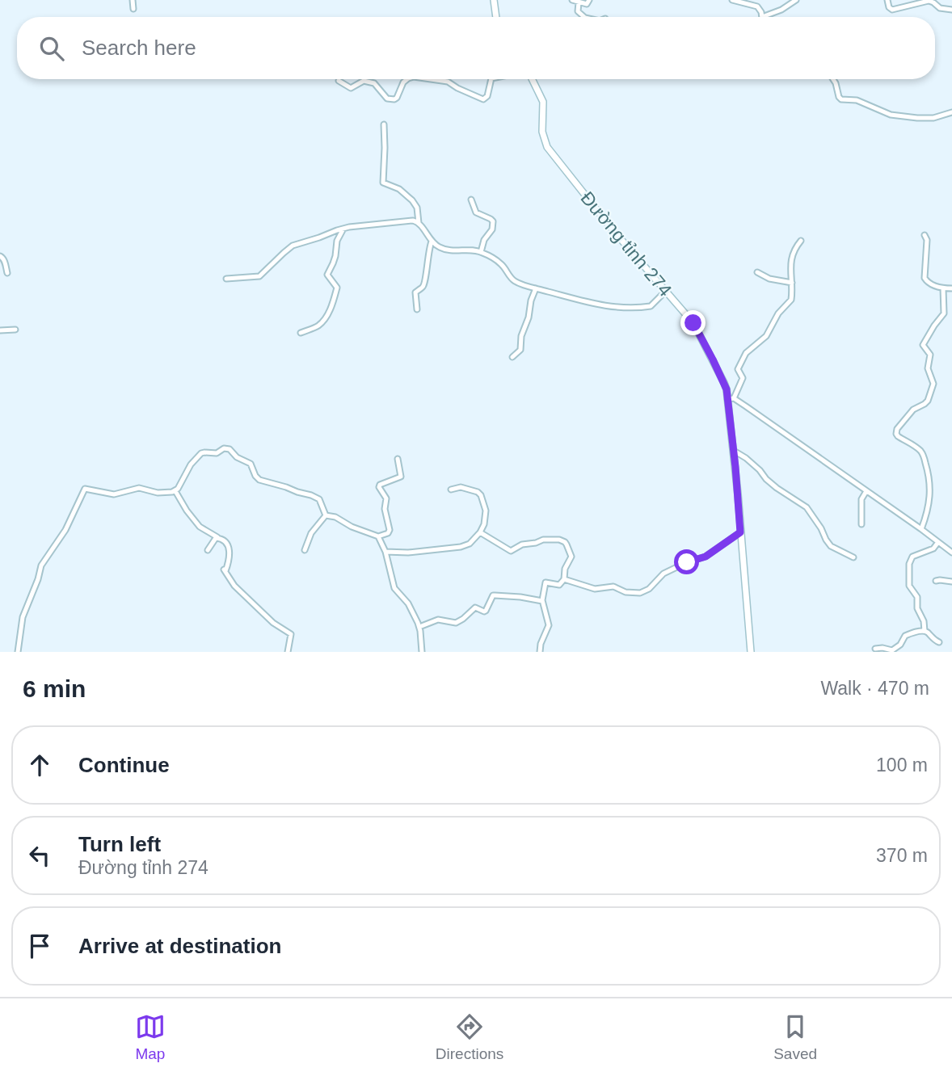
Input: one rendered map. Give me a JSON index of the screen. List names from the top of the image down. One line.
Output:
{"streets":{"main road":["Đường tỉnh 274"]},"page":{"search":"Search here","heading":["6 min","Walk · 470 m"],"list":[["Continue","100 m"],["Turn left","Đường tỉnh 274","370 m"],"Arrive at destination"],"nav":["Map","Directions","Saved"]}}
